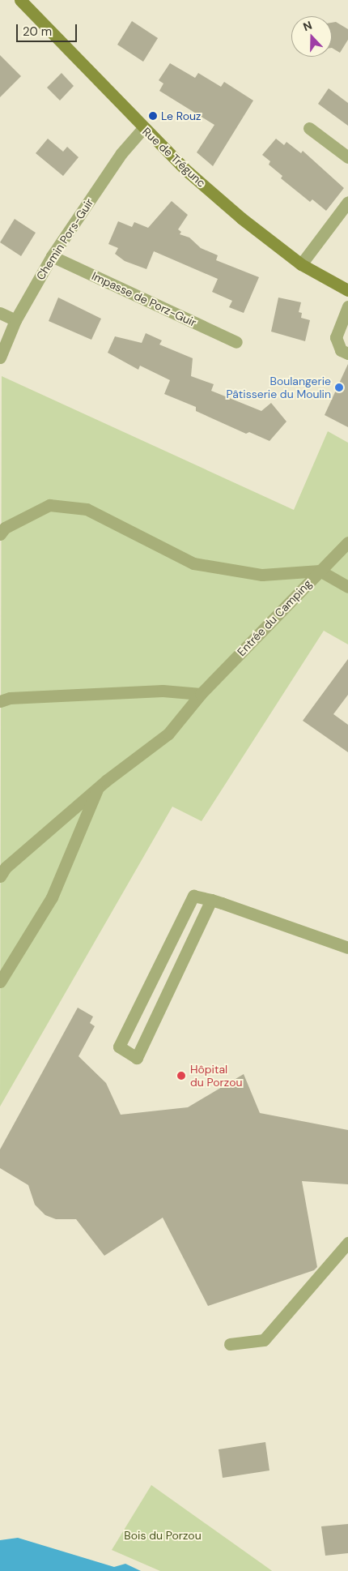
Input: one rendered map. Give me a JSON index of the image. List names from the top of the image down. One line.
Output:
{"streets":{"main road":["Rue de Trégunc"],"street":["Chemin Pors-Guir","Impasse de Porz-Guir","Entrée du Camping"]},"crossings":[["Rue de Trégunc","Chemin Pors-Guir"],["Chemin Pors-Guir","Impasse de Porz-Guir"]],"parks":["Bois du Porzou"],"places":["Le Rouz","Boulangerie Pâtisserie du Moulin","Hôpital du Porzou"],"scale_bar":"20 m","north":"top"}
